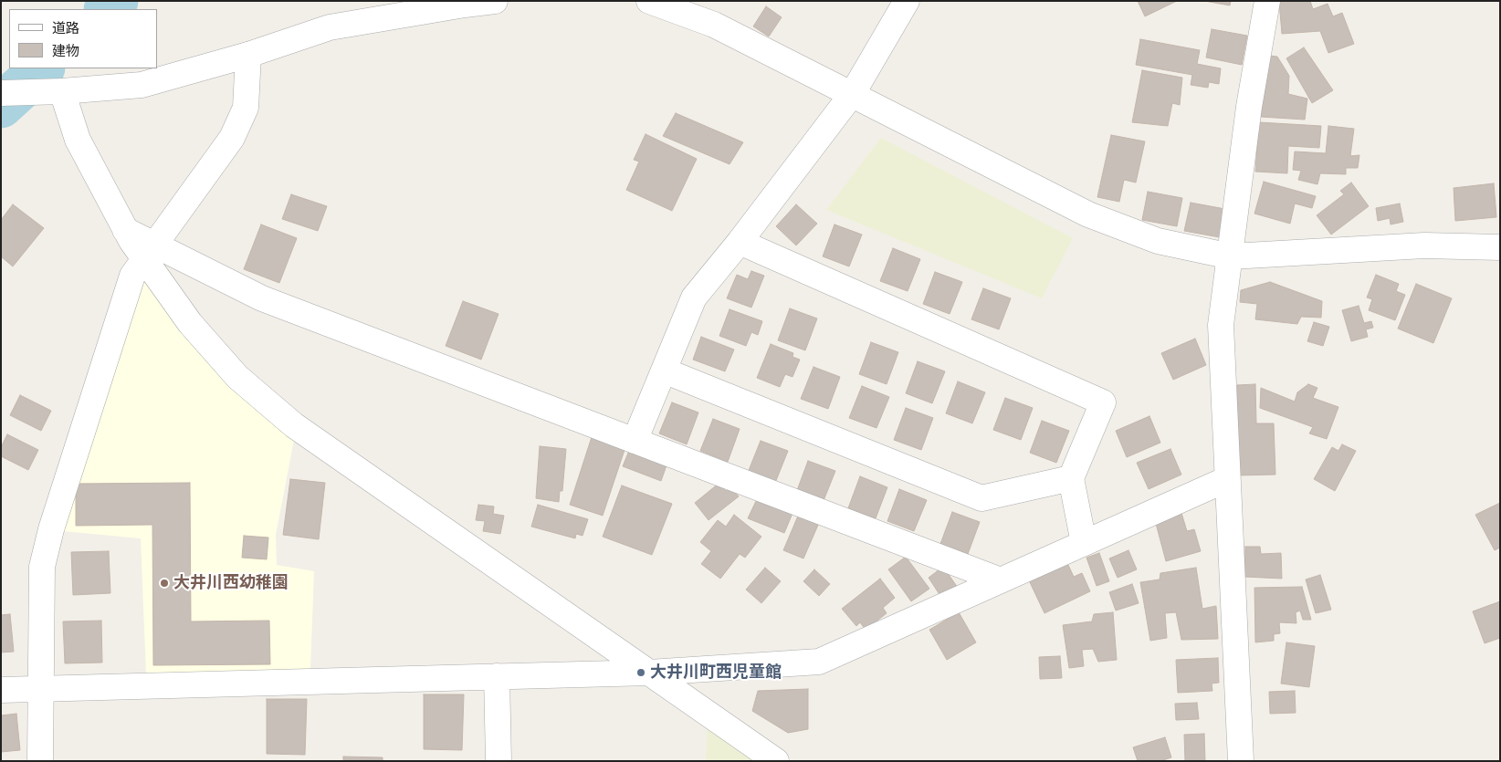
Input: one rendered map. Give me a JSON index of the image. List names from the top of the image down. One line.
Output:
{"places":["大井川西幼稚園","大井川町西児童館"],"legend":["道路","建物"]}
